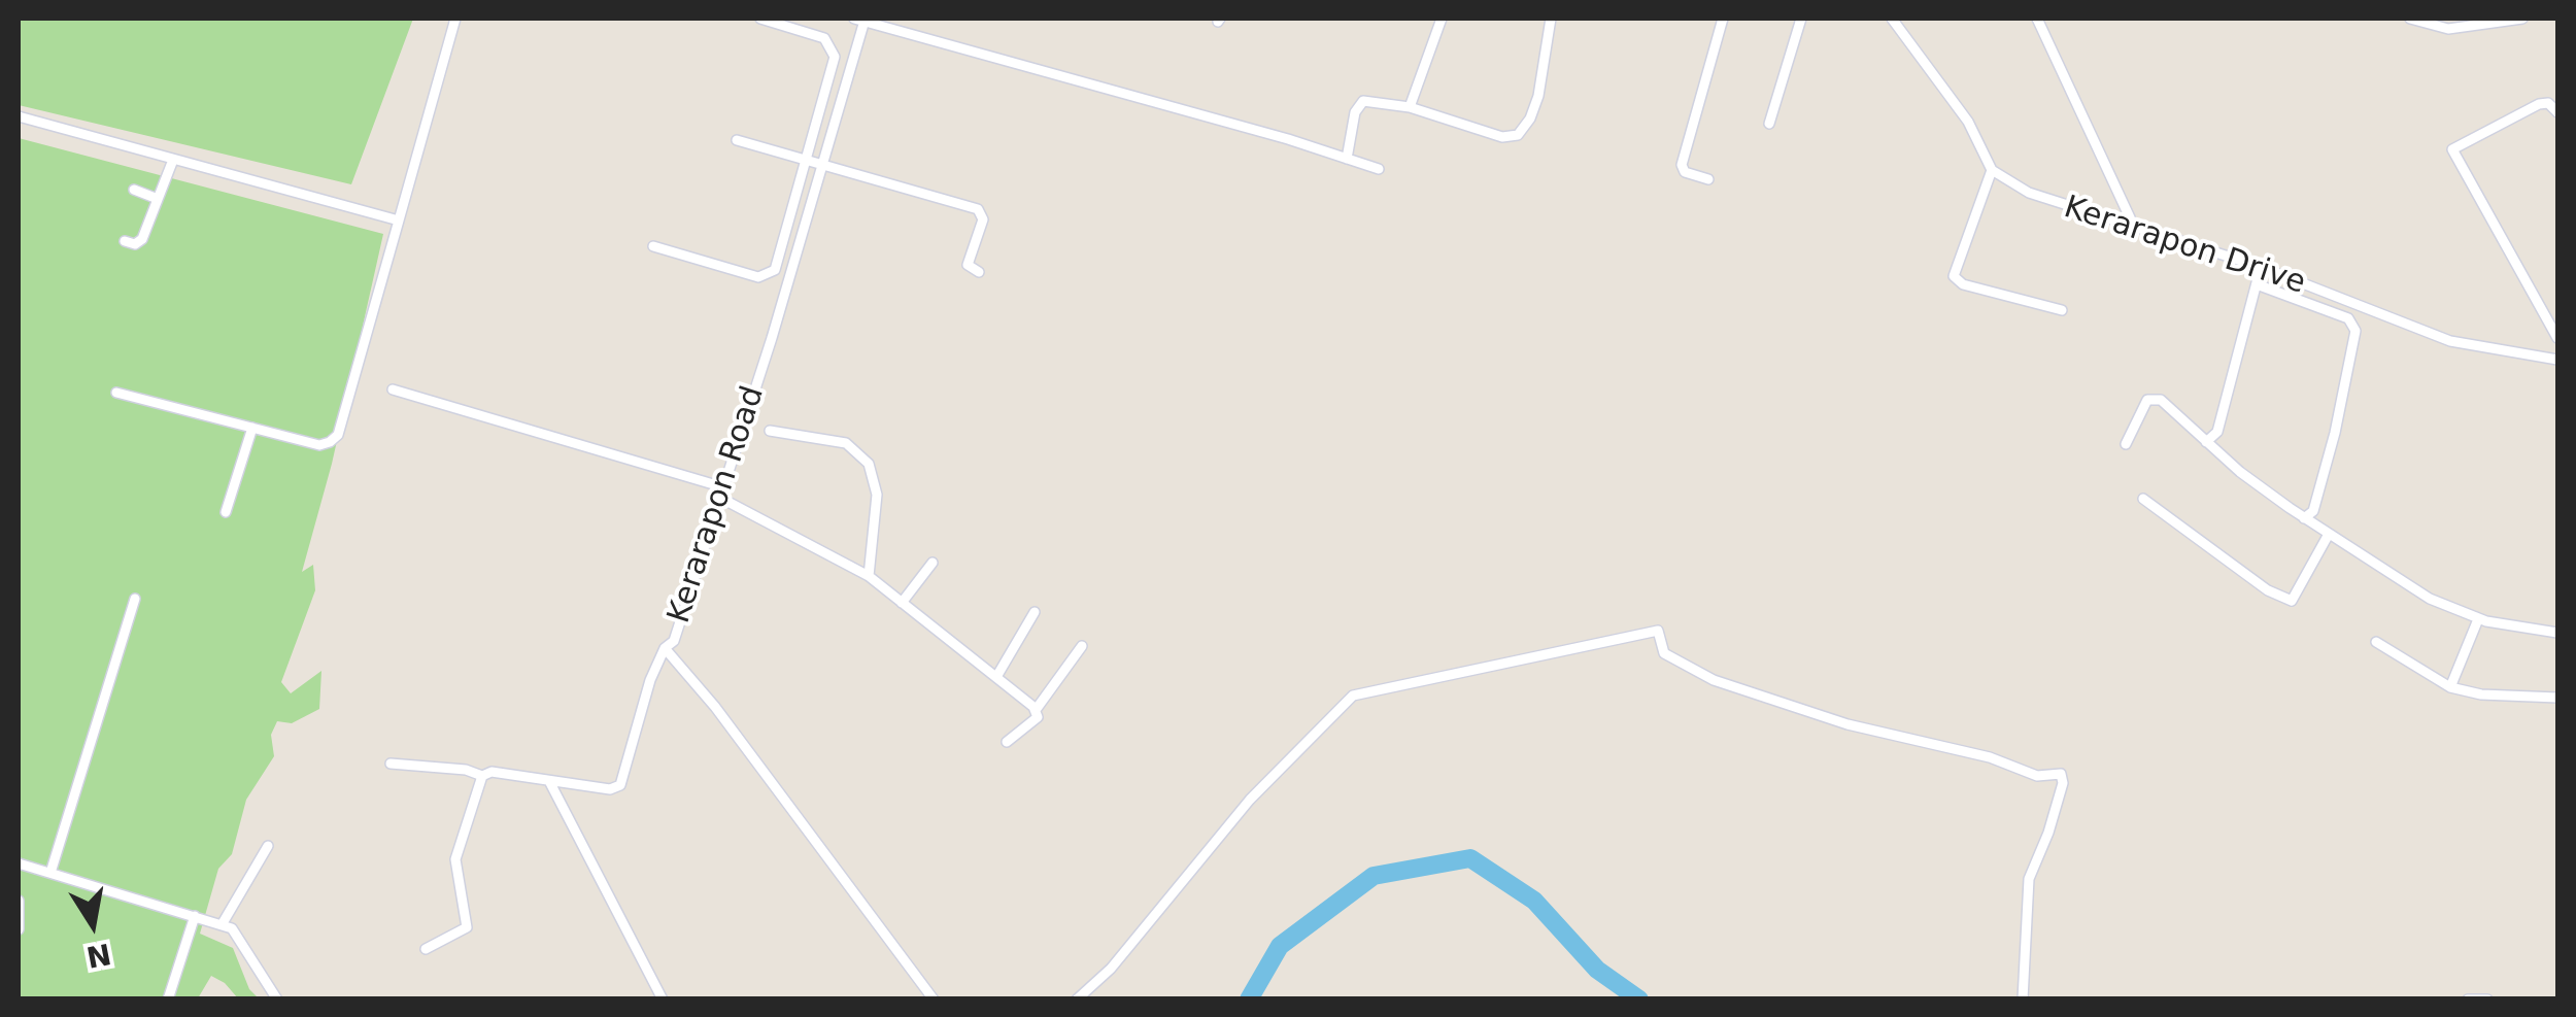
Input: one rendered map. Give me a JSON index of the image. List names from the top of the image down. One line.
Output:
{"streets":{"street":["Kerarapon Drive","Kerarapon Road"]},"north":"bottom"}
